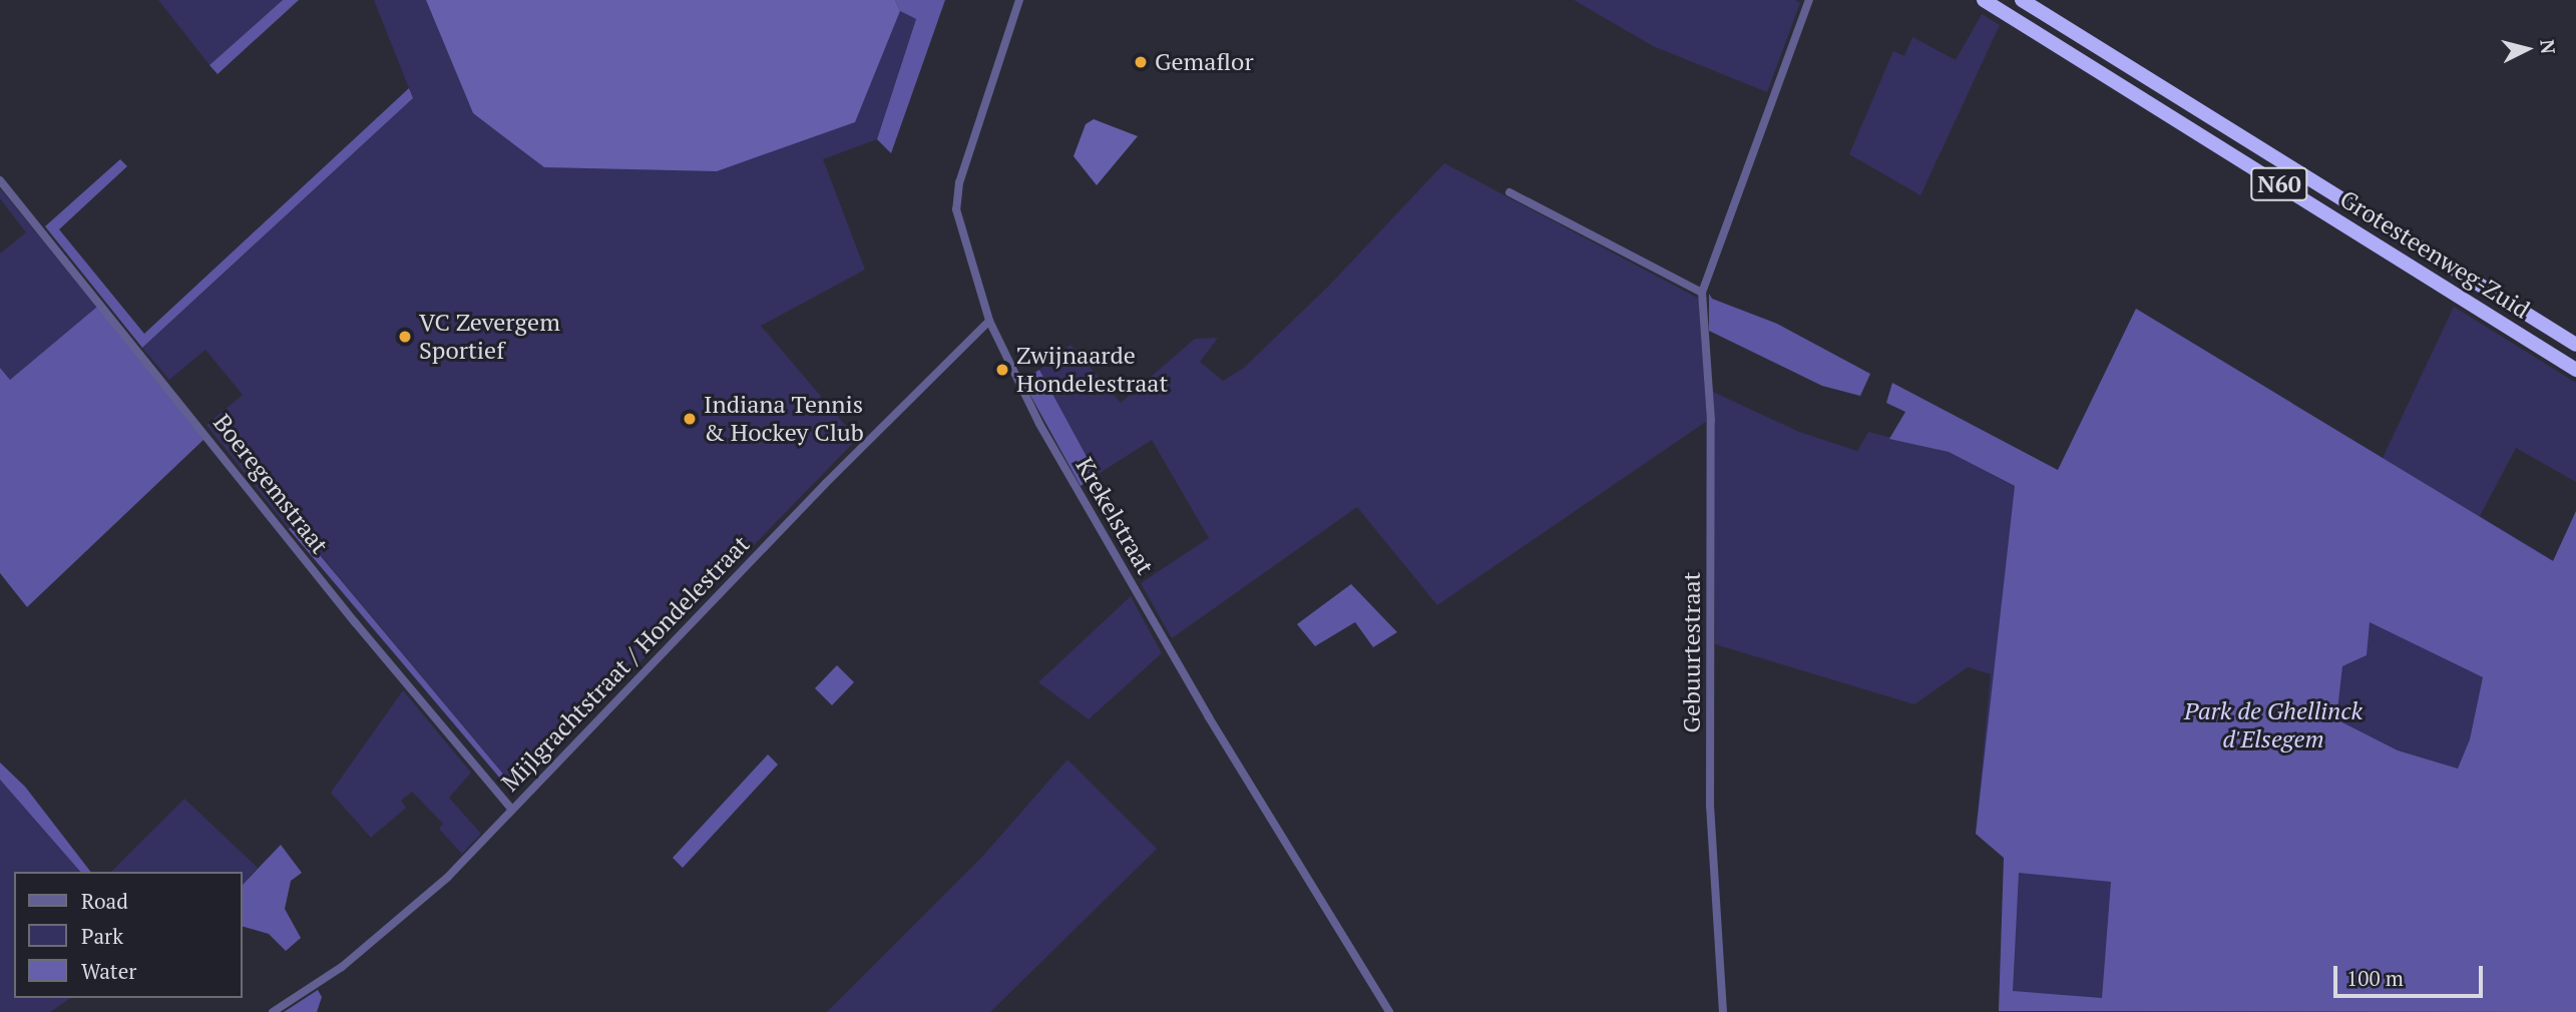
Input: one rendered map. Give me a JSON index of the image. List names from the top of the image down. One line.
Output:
{"streets":{"highway":["N60","Grotesteenweg-Zuid"],"street":["Boeregemstraat","Krekelstraat","Gebuurtestraat","Mijlgrachtstraat / Hondelestraat"]},"crossings":[["Boeregemstraat","Mijlgrachtstraat / Hondelestraat"],["Krekelstraat","Mijlgrachtstraat / Hondelestraat"]],"parks":["Park de Ghellinck d'Elsegem"],"places":["Gemaflor","VC Zevergem Sportief","Zwijnaarde Hondelestraat","Indiana Tennis & Hockey Club"],"legend":["Road","Park","Water"],"scale_bar":"100 m","north":"right"}
